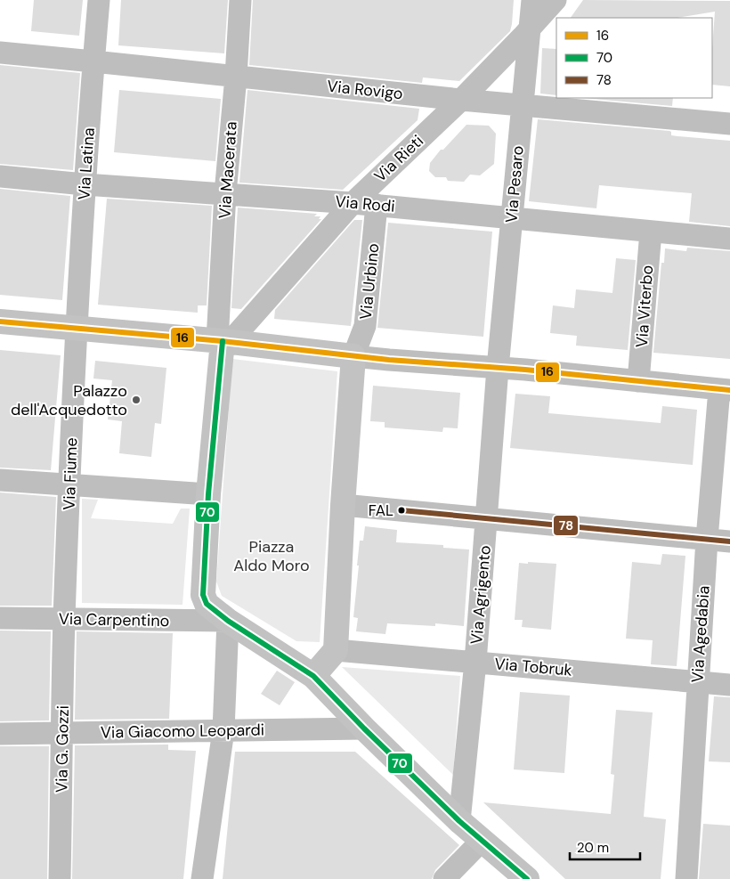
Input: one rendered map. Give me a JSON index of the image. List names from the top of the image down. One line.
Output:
{"streets":{"street":["Via Rovigo","Via Rieti","Via Latina","Via Macerata","Via Pesaro","Via Rodi","Via Urbino","Via Viterbo","Via Fiume","Via Agrigento","Via Carpentino","Via Agedabia","Via Tobruk","Via Giacomo Leopardi","Via G. Gozzi"]},"crossings":[["Via Rovigo","Via Rieti"],["Via Rovigo","Via Latina"],["Via Rovigo","Via Macerata"],["Via Rovigo","Via Pesaro"],["Via Rieti","Via Macerata"],["Via Rieti","Via Pesaro"],["Via Rieti","Via Rodi"],["Via Latina","Via Rodi"],["Via Latina","Via Fiume"],["Via Macerata","Via Rodi"],["Via Pesaro","Via Rodi"],["Via Pesaro","Via Agrigento"],["Via Rodi","Via Urbino"],["Via Rodi","Via Viterbo"],["Via Fiume","Via Carpentino"],["Via Fiume","Via G. Gozzi"],["Via Agrigento","Via Tobruk"],["Via Carpentino","Via G. Gozzi"],["Via Agedabia","Via Tobruk"],["Via Giacomo Leopardi","Via G. Gozzi"]],"parks":["Piazza Aldo Moro"],"places":["Palazzo dell'Acquedotto","FAL"],"lines":["transit line 16","transit line 70","transit line 78"],"legend":["16","70","78"],"scale_bar":"20 m"}
